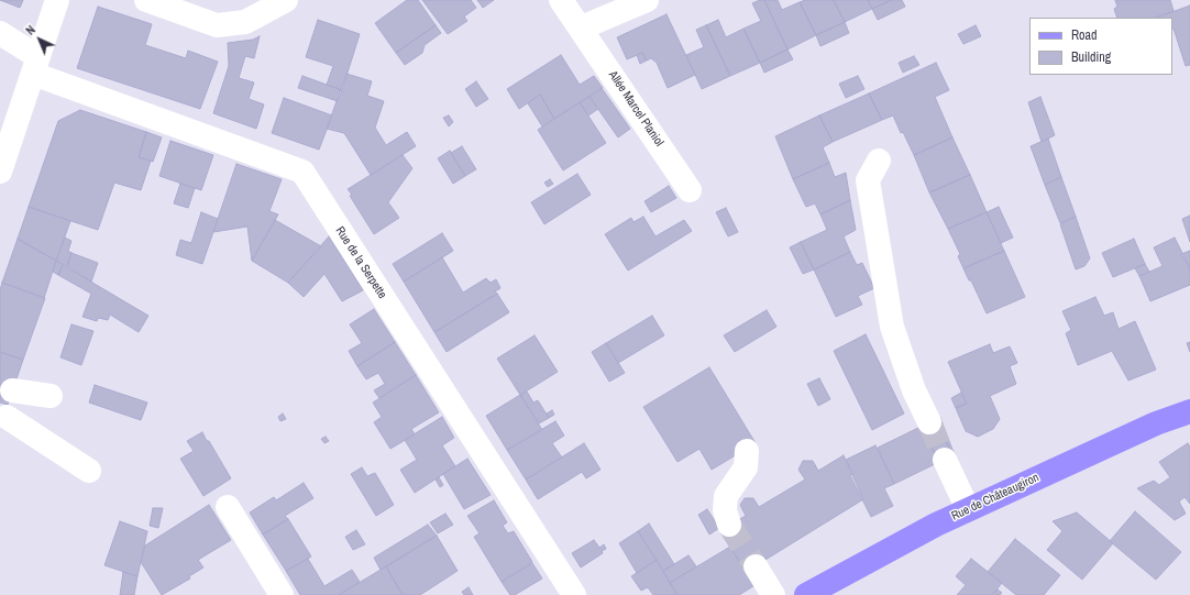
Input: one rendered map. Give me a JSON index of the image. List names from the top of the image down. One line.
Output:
{"streets":{"main road":["Rue de Châteaugiron"],"street":["Allée Marcel Planiol","Rue de la Serpette"]},"legend":["Road","Building"],"north":"top left"}
